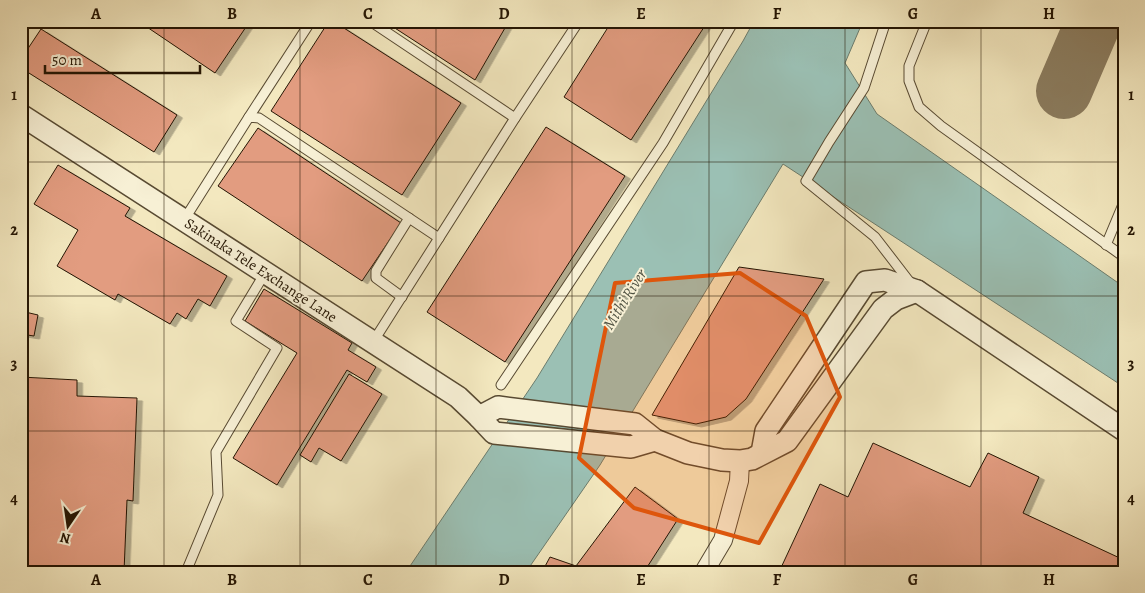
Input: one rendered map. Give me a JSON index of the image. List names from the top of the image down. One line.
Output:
{"streets":{"street":["Sakinaka Tele Exchange Lane"]},"water":["Mithi River"],"scale_bar":"50 m","north":"bottom","grid":{"columns":["A","B","C","D","E","F","G","H"],"rows":["1","2","3","4"]}}
